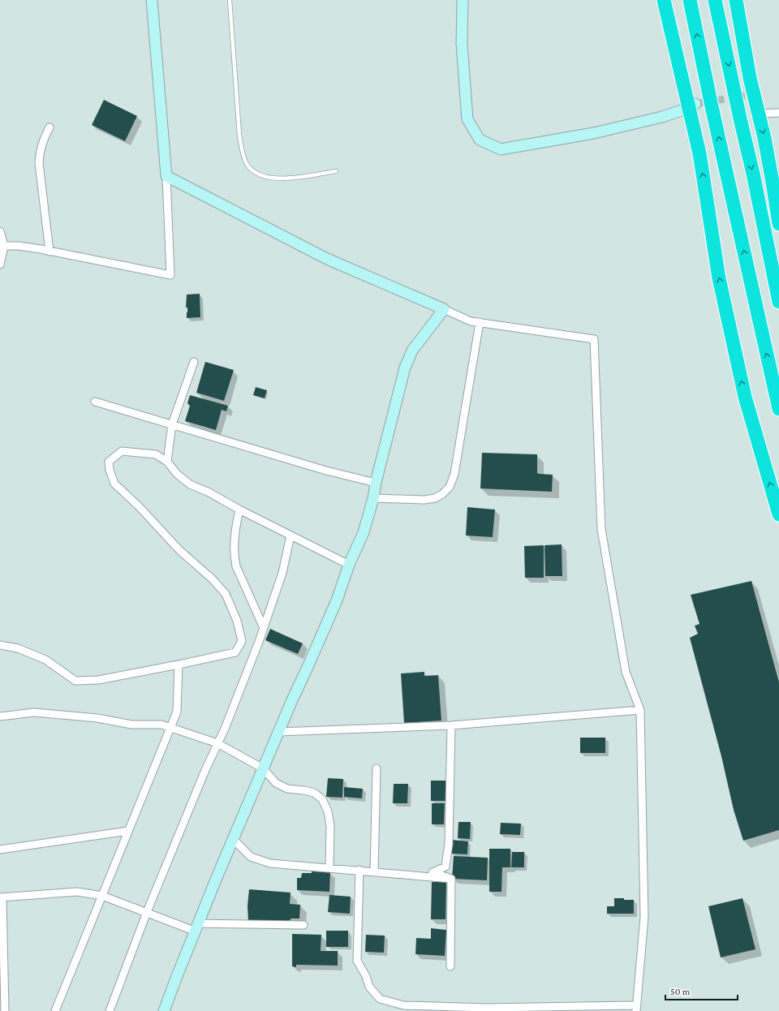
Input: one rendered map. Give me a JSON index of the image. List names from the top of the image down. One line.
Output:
{"scale_bar":"50 m"}
